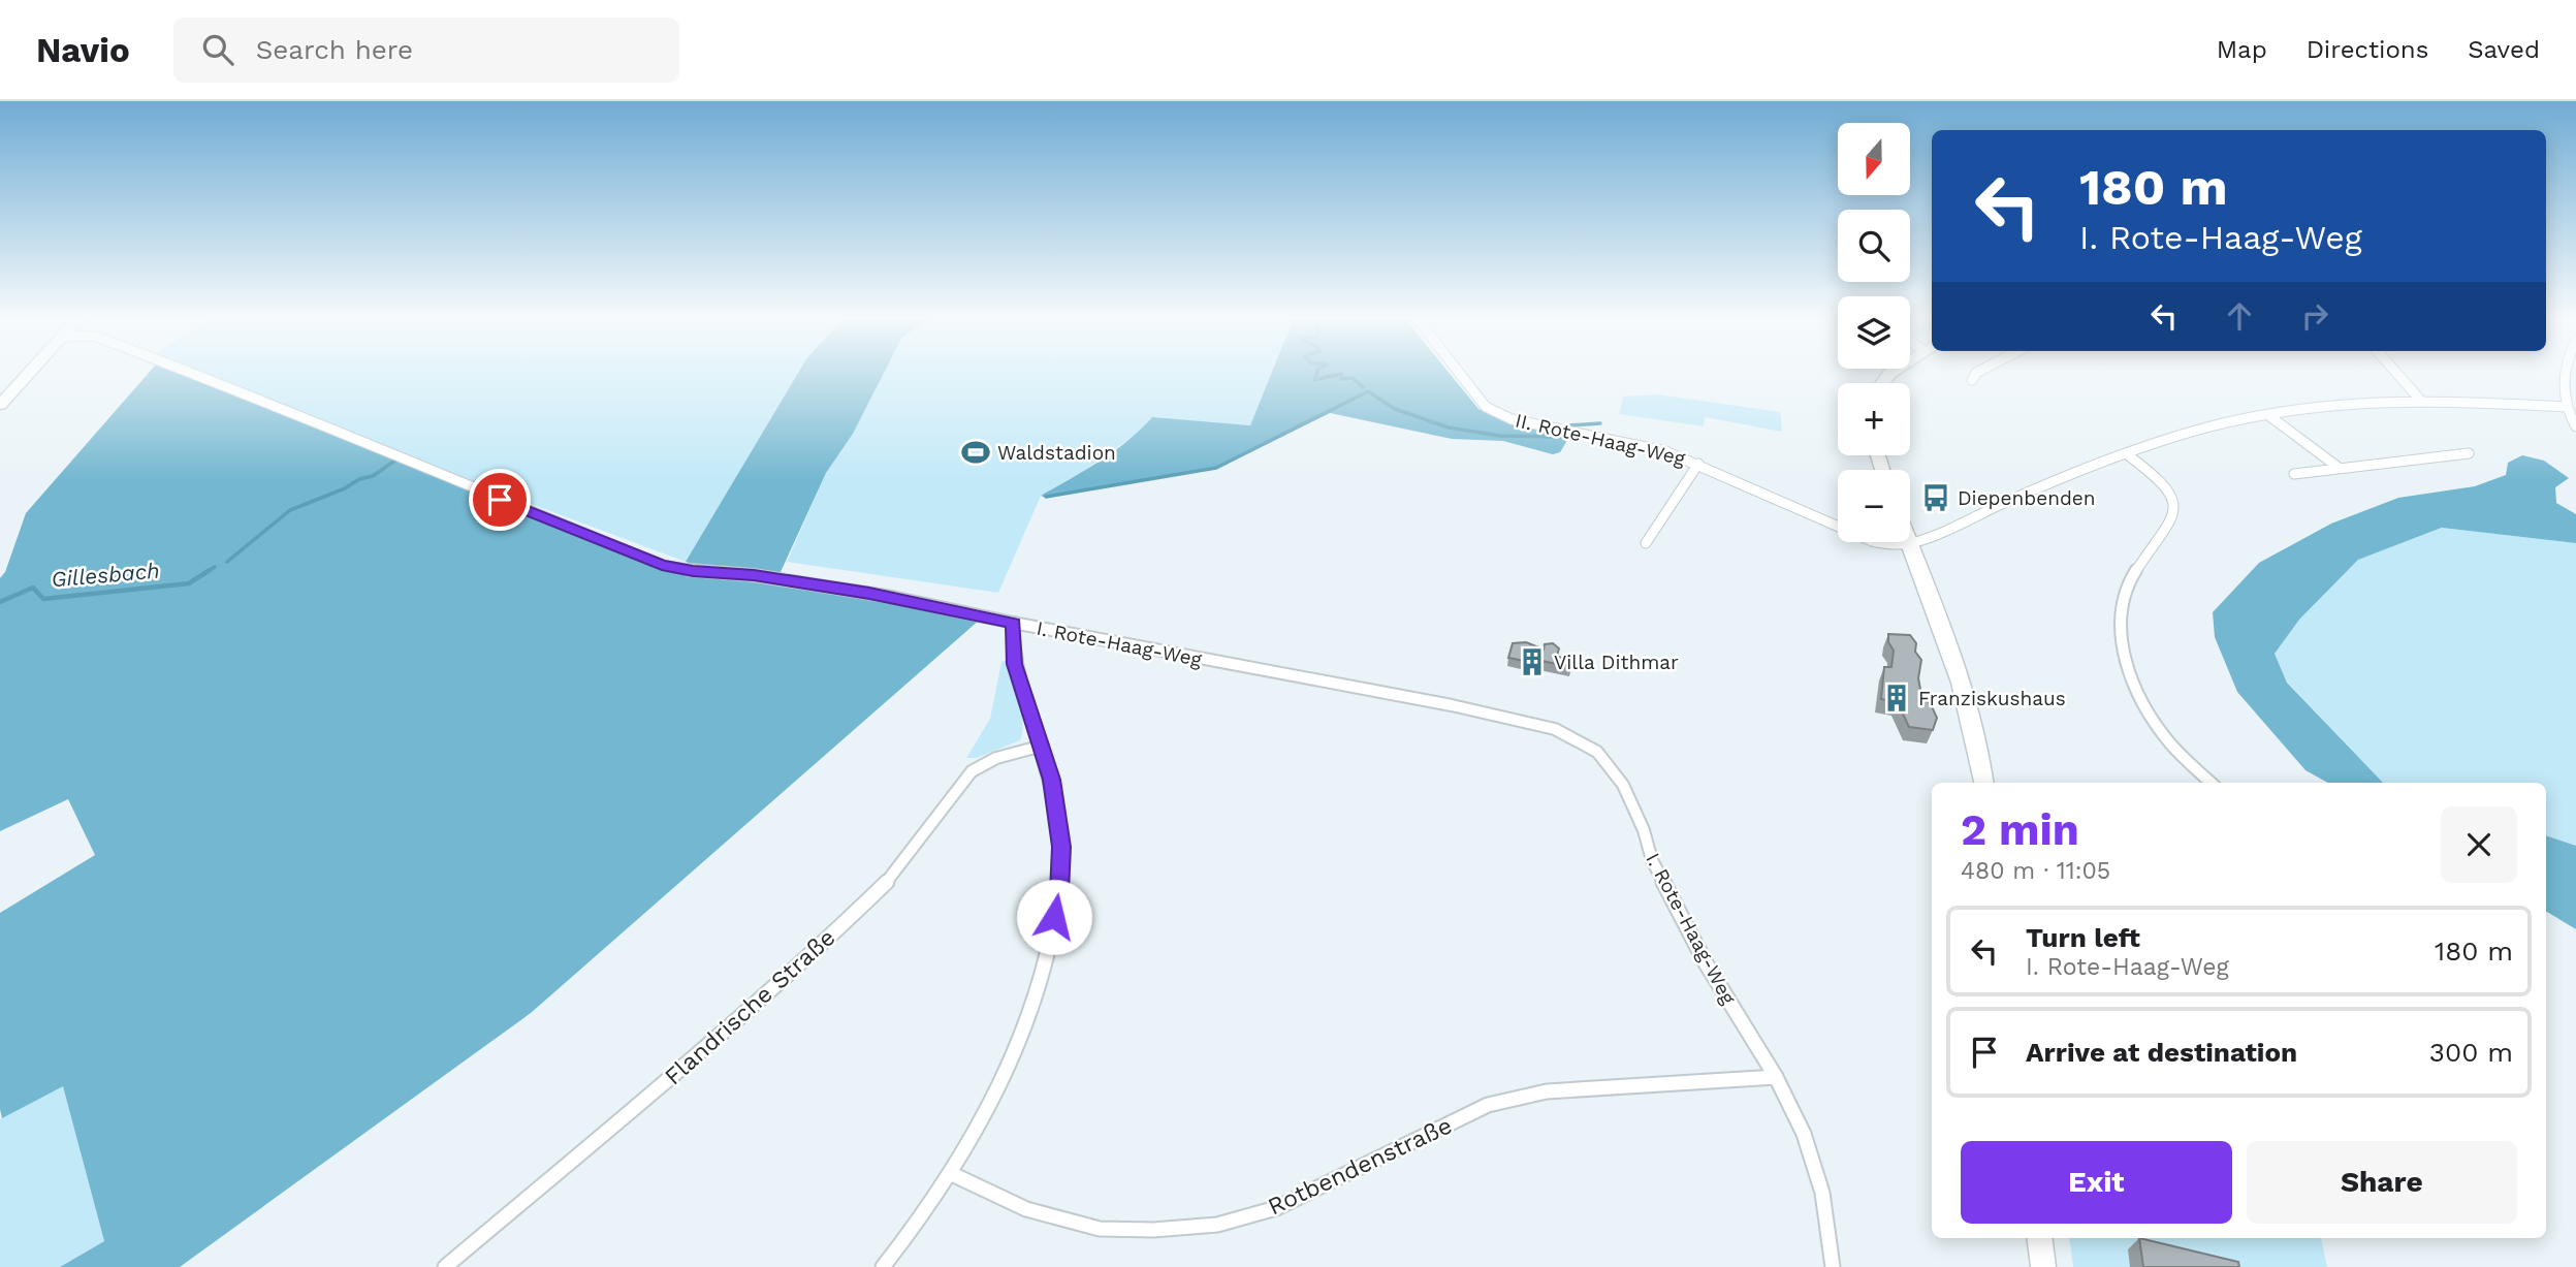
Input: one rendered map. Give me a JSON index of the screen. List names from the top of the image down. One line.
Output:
{"streets":{"street":["II. Rote-Haag-Weg","I. Rote-Haag-Weg","Flandrische Straße","Rotbendenstraße"]},"crossings":[["I. Rote-Haag-Weg","Rotbendenstraße"]],"water":["Gillesbach"],"places":{"sports":["Waldstadion"],"bus stop":["Diepenbenden"],"building":["Villa Dithmar","Franziskushaus"]},"north":"bottom","page":{"header":"Navio","search":"Search here","nav":["Map","Directions","Saved"],"map_buttons":["+","−"],"turn":["180 m","I. Rote-Haag-Weg"],"heading":["2 min","480 m · 11:05"],"list":[{"name":"Turn left","note":"I. Rote-Haag-Weg","value":"180 m"},{"name":"Arrive at destination","value":"300 m"}],"buttons":["Exit","Share"]}}
